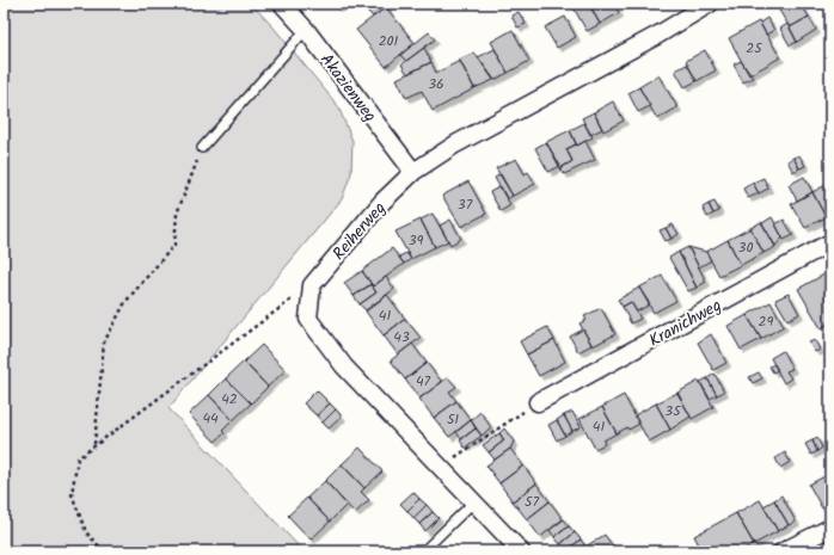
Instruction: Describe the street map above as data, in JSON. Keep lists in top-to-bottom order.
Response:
{
  "streets": {
    "street": ["Akazienweg", "Reiherweg", "Kranichweg"]
  },
  "crossings": [
    ["Akazienweg", "Reiherweg"]
  ],
  "house_numbers": [
    "201",
    "25",
    "36",
    "37",
    "39",
    "30",
    "41",
    "29",
    "43",
    "47",
    "42",
    "35",
    "44",
    "51",
    "41",
    "57"
  ]
}
